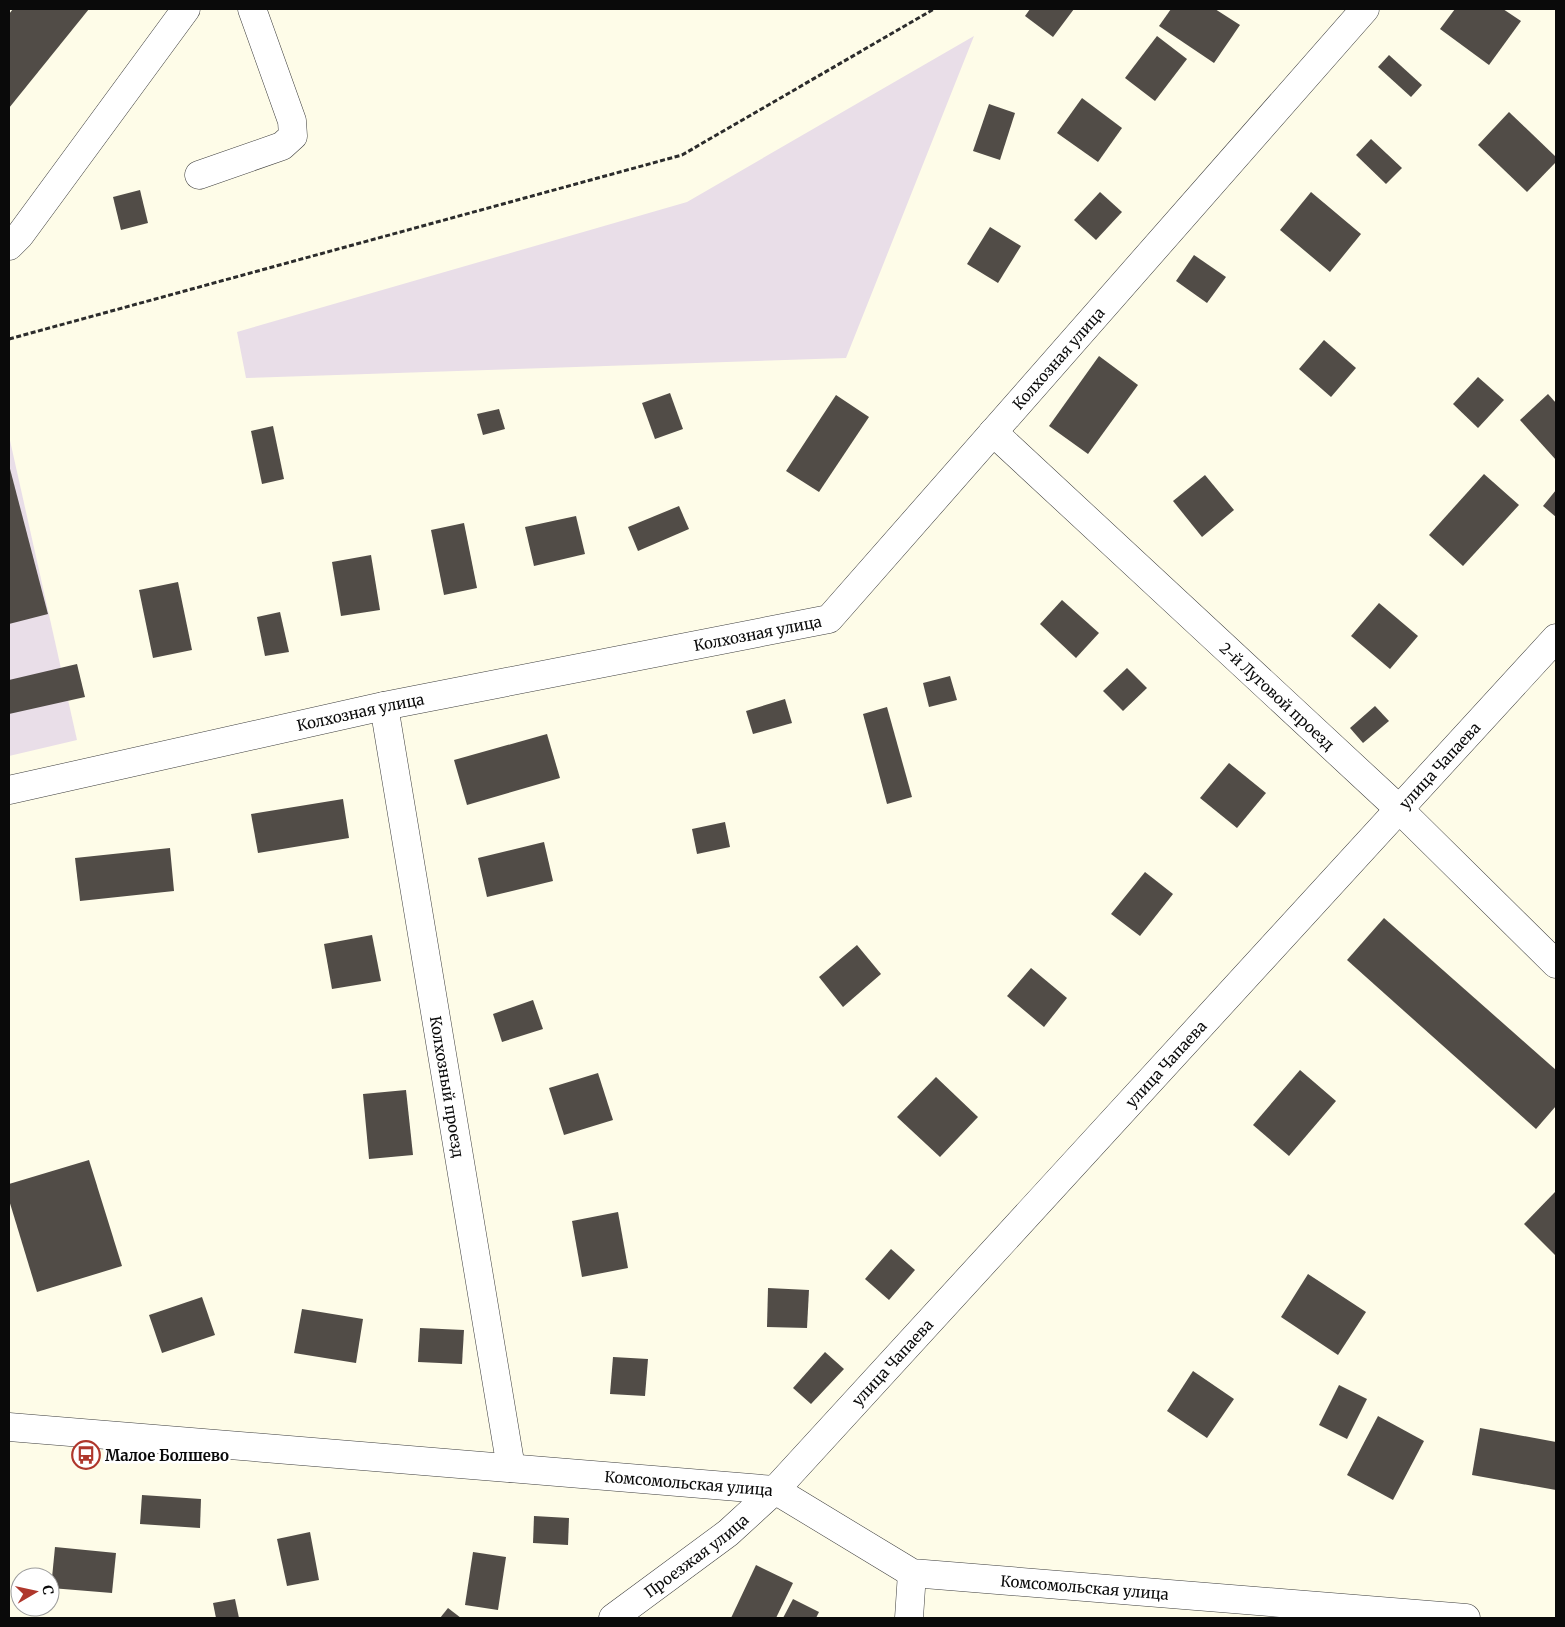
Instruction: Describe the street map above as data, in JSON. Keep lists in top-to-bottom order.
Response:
{
  "streets": {
    "street": [
      "Колхозная улица",
      "2-й Луговой проезд",
      "улица Чапаева",
      "Колхозный проезд",
      "Комсомольская улица",
      "Проезжая улица"
    ]
  },
  "crossings": [
    ["Колхозная улица", "2-й Луговой проезд"],
    ["Колхозная улица", "Колхозный проезд"],
    ["2-й Луговой проезд", "улица Чапаева"],
    ["улица Чапаева", "Комсомольская улица"],
    ["улица Чапаева", "Проезжая улица"],
    ["Колхозный проезд", "Комсомольская улица"],
    ["Комсомольская улица", "Проезжая улица"]
  ],
  "places": {
    "bus stop": ["Малое Болшево"]
  },
  "north": "right"
}
